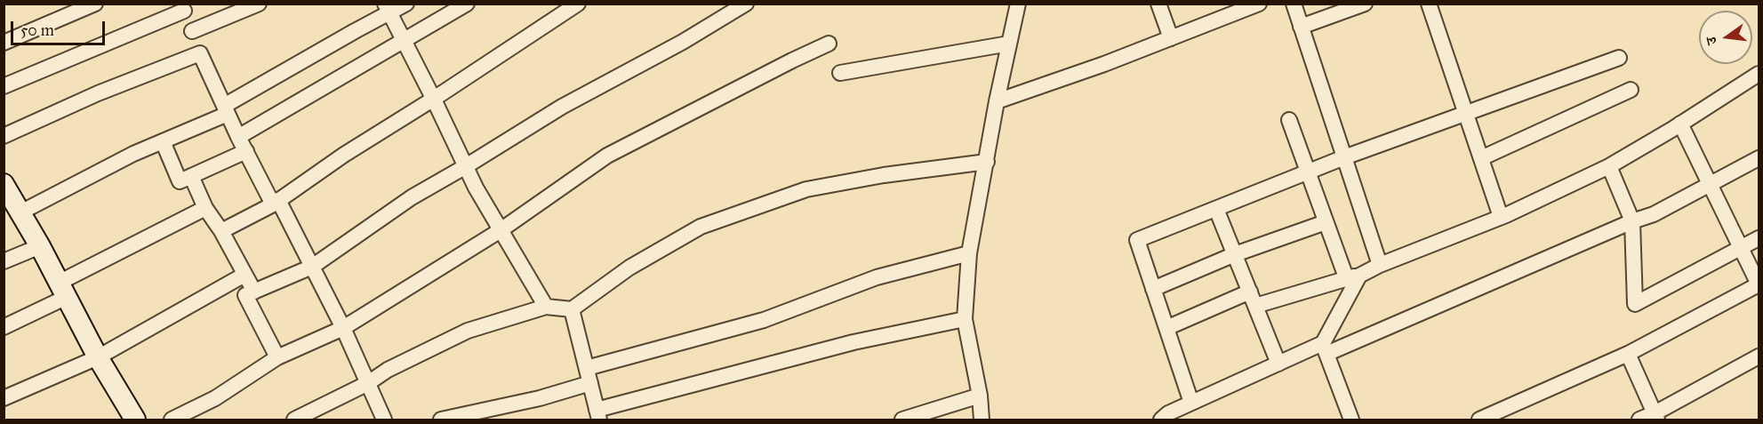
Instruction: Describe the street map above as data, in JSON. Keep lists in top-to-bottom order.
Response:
{
  "scale_bar": "50 m",
  "north": "left"
}
